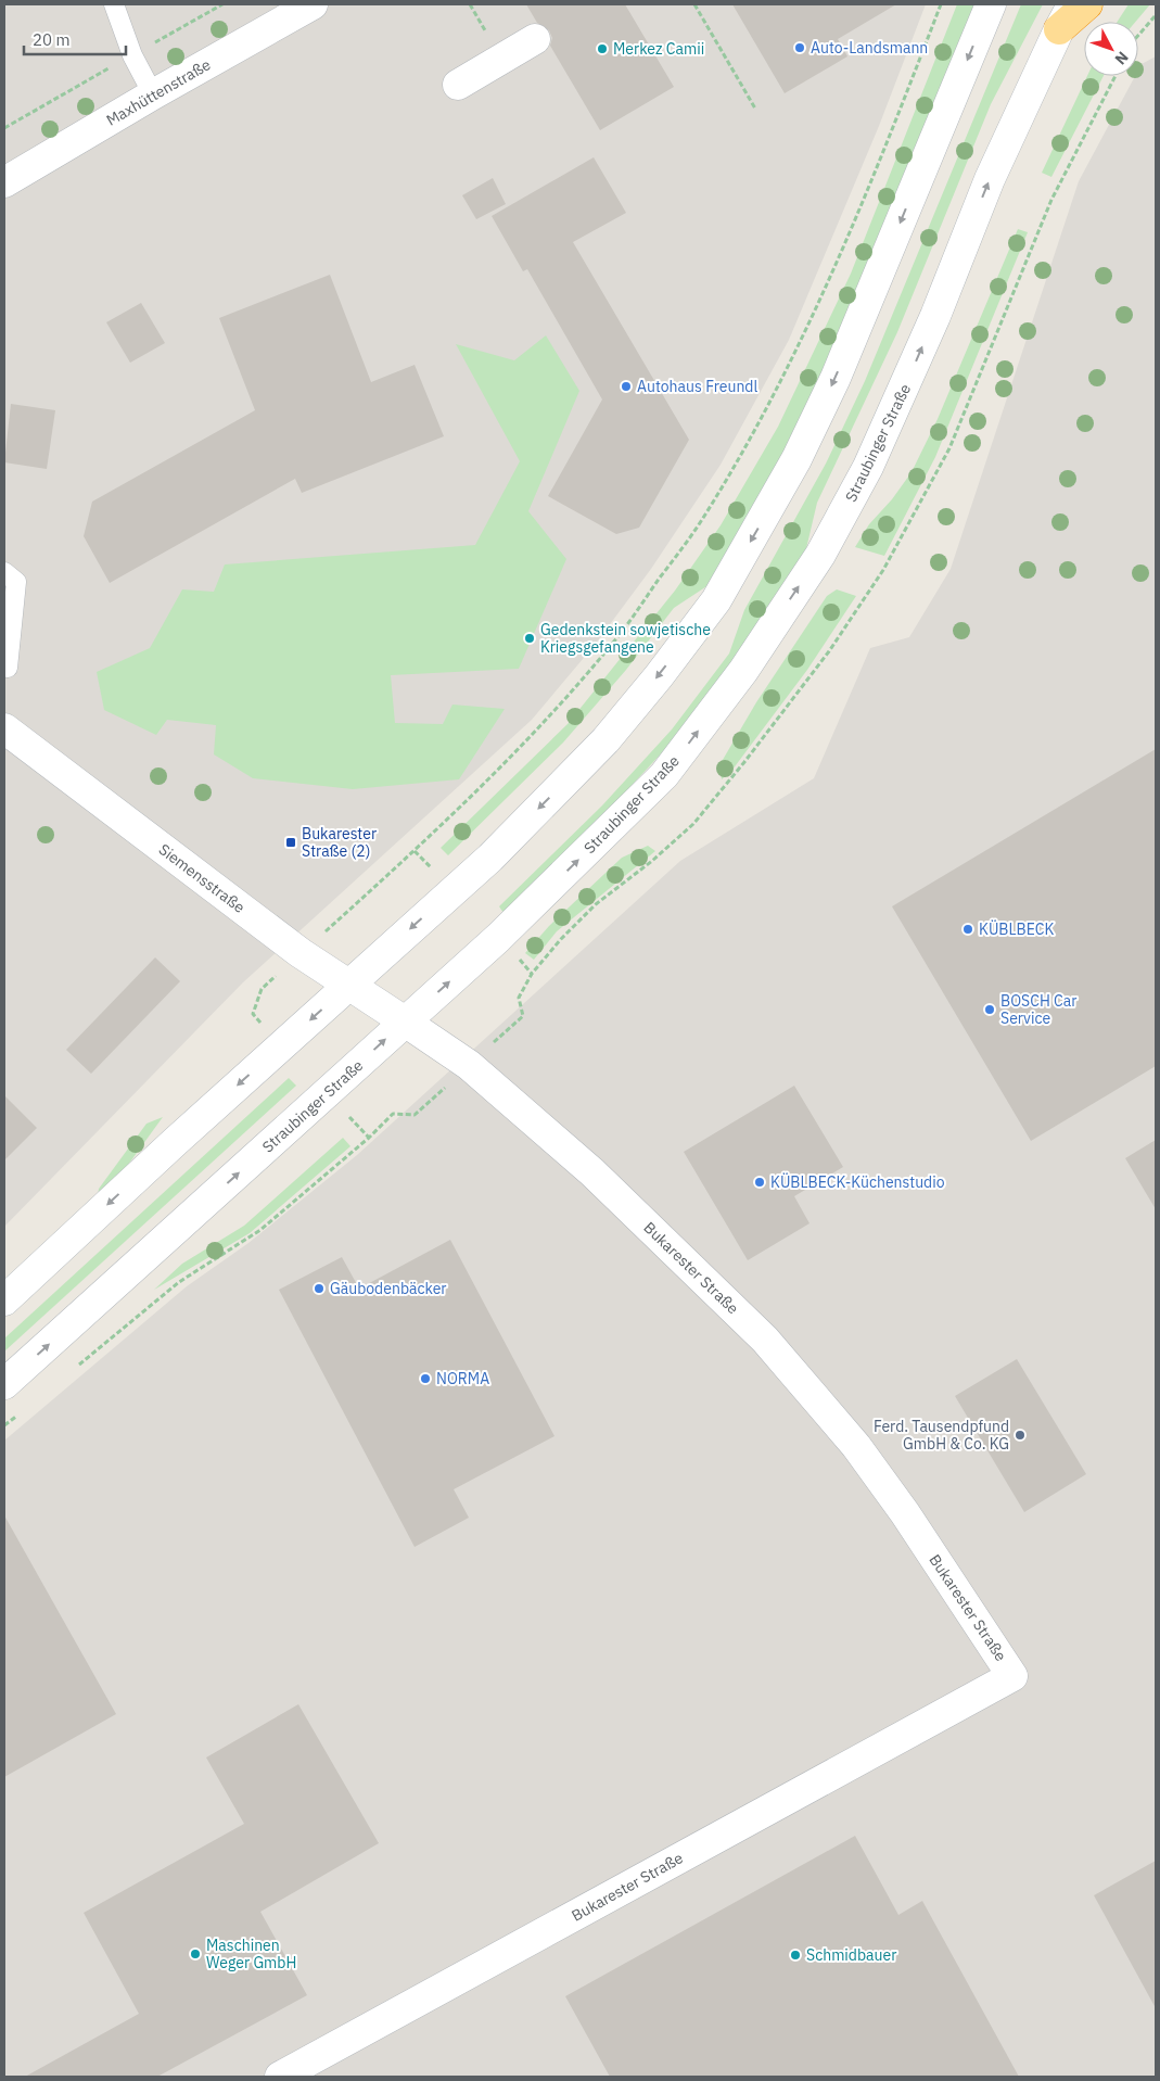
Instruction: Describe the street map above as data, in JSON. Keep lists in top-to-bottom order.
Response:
{
  "streets": {
    "main road": [
      "Maxhüttenstraße",
      "Straubinger Straße",
      "Siemensstraße",
      "Bukarester Straße"
    ]
  },
  "crossings": [
    ["Straubinger Straße", "Siemensstraße"],
    ["Straubinger Straße", "Bukarester Straße"],
    ["Siemensstraße", "Bukarester Straße"]
  ],
  "places": {
    "other": [
      "Auto-Landsmann",
      "Merkez Camii",
      "Autohaus Freundl",
      "Gedenkstein sowjetische Kriegsgefangene",
      "KÜBLBECK",
      "BOSCH Car Service",
      "KÜBLBECK-Küchenstudio",
      "Gäubodenbäcker",
      "NORMA",
      "Ferd. Tausendpfund GmbH & Co. KG",
      "Maschinen Weger GmbH",
      "Schmidbauer"
    ],
    "transit": ["Bukarester Straße (2)"]
  },
  "scale_bar": "20 m",
  "north": "bottom right"
}
